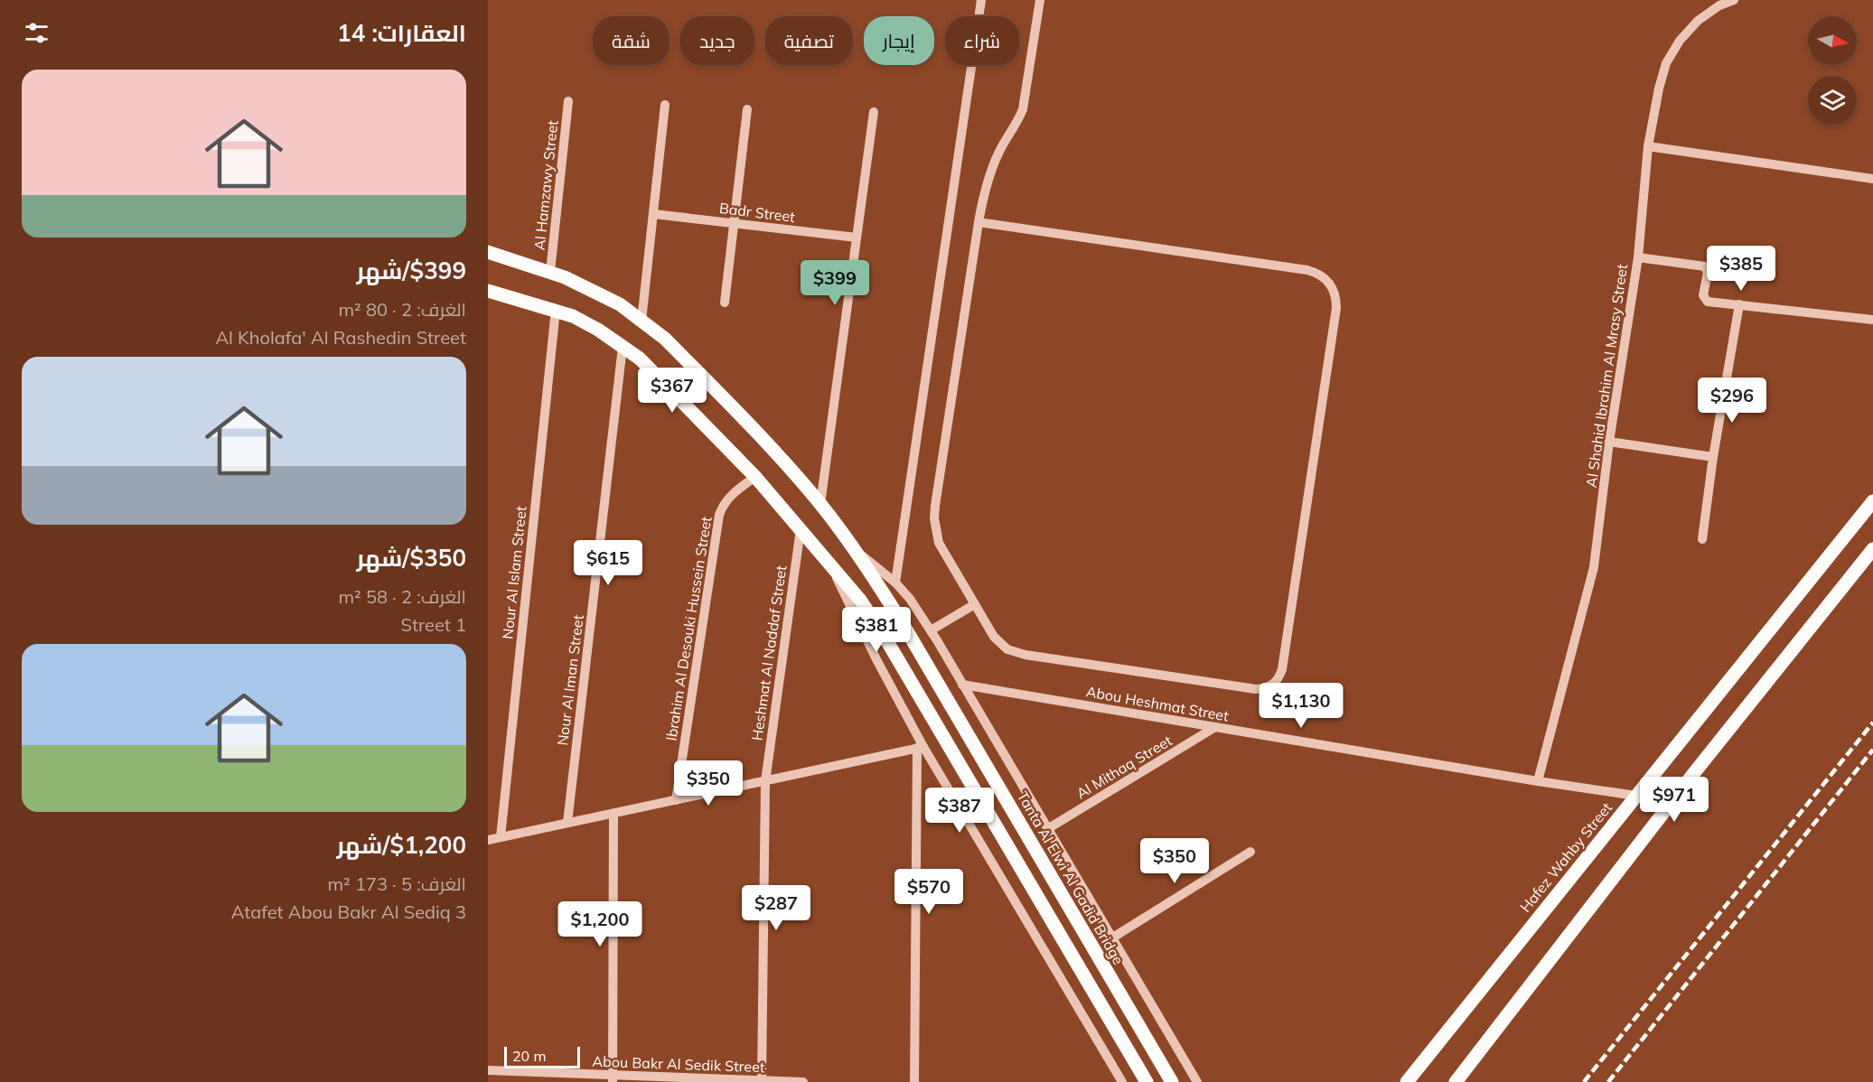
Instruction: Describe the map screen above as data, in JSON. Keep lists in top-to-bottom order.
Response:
{
  "streets": {
    "main road": ["Hafez Wahby Street", "Tanta Al Elwi Al Gadid Bridge"],
    "street": [
      "Al Hamzawy Street",
      "Badr Street",
      "Al Shahid Ibrahim Al Mrasy Street",
      "Nour Al Islam Street",
      "Ibrahim Al Desouki Hussein Street",
      "Heshmat Al Naddaf Street",
      "Nour Al Iman Street",
      "Abou Heshmat Street",
      "Al Mithaq Street",
      "Abou Bakr Al Sedik Street"
    ]
  },
  "crossings": [
    ["Al Hamzawy Street", "Tanta Al Elwi Al Gadid Bridge"],
    ["Al Shahid Ibrahim Al Mrasy Street", "Abou Heshmat Street"],
    ["Heshmat Al Naddaf Street", "Abou Bakr Al Sedik Street"],
    ["Abou Heshmat Street", "Al Mithaq Street"],
    ["Abou Heshmat Street", "Hafez Wahby Street"]
  ],
  "scale_bar": "20 m",
  "north": "right",
  "page": {
    "heading": "العقارات: 14",
    "chip": [
      "شراء",
      "إيجار",
      "تصفية",
      "جديد",
      "شقة"
    ],
    "list": [
      {
        "name": "$399/شهر",
        "note": "الغرف: 2 · 80 m² · Al Kholafa' Al Rashedin Street"
      },
      {
        "name": "$350/شهر",
        "note": "الغرف: 2 · 58 m² · Street 1"
      },
      {
        "name": "$1,200/شهر",
        "note": "الغرف: 5 · 173 m² · Atafet Abou Bakr Al Sediq 3"
      }
    ],
    "price": [
      "$385",
      "$399",
      "$367",
      "$296",
      "$615",
      "$381",
      "$1,130",
      "$350",
      "$971",
      "$387",
      "$350",
      "$570",
      "$287",
      "$1,200"
    ],
    "scale": "20 m"
  }
}
